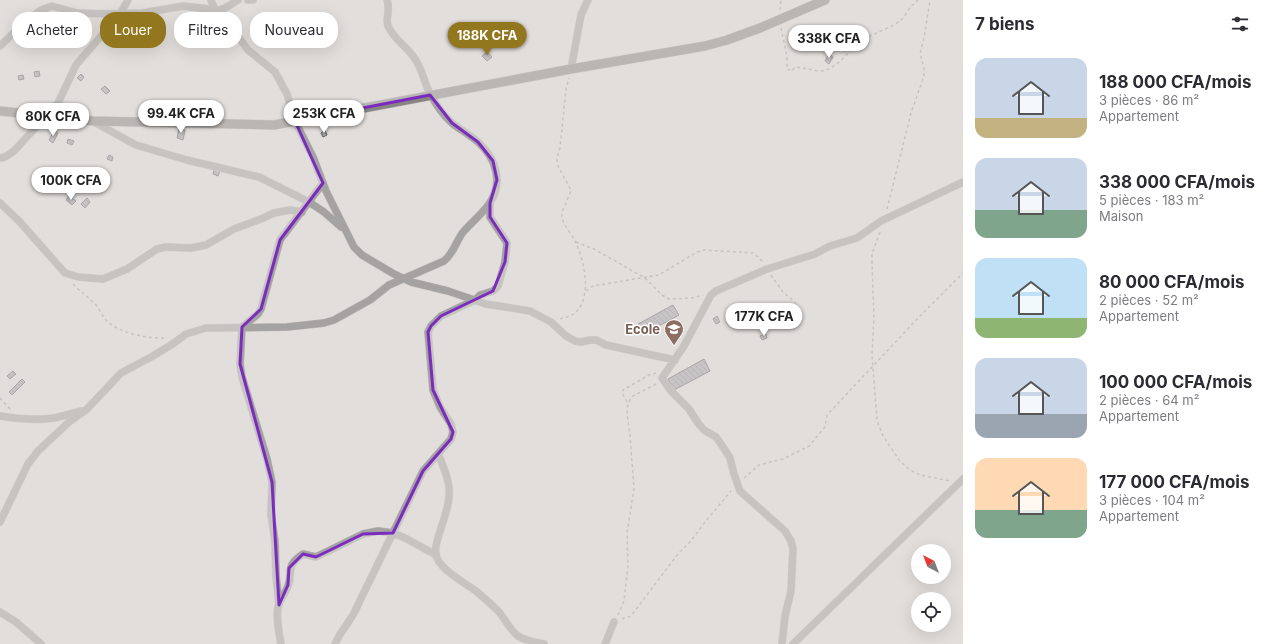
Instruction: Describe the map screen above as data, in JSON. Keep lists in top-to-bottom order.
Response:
{
  "places": {
    "school or university": ["Ecole"]
  },
  "north": "top left",
  "page": {
    "heading": "7 biens",
    "chip": [
      "Acheter",
      "Louer",
      "Filtres",
      "Nouveau"
    ],
    "price": [
      "188K CFA",
      "338K CFA",
      "99.4K CFA",
      "253K CFA",
      "80K CFA",
      "100K CFA",
      "177K CFA"
    ],
    "list": [
      {
        "name": "188 000 CFA/mois",
        "note": "3 pièces · 86 m² · Appartement"
      },
      {
        "name": "338 000 CFA/mois",
        "note": "5 pièces · 183 m² · Maison"
      },
      {
        "name": "80 000 CFA/mois",
        "note": "2 pièces · 52 m² · Appartement"
      },
      {
        "name": "100 000 CFA/mois",
        "note": "2 pièces · 64 m² · Appartement"
      },
      {
        "name": "177 000 CFA/mois",
        "note": "3 pièces · 104 m² · Appartement"
      }
    ]
  }
}
